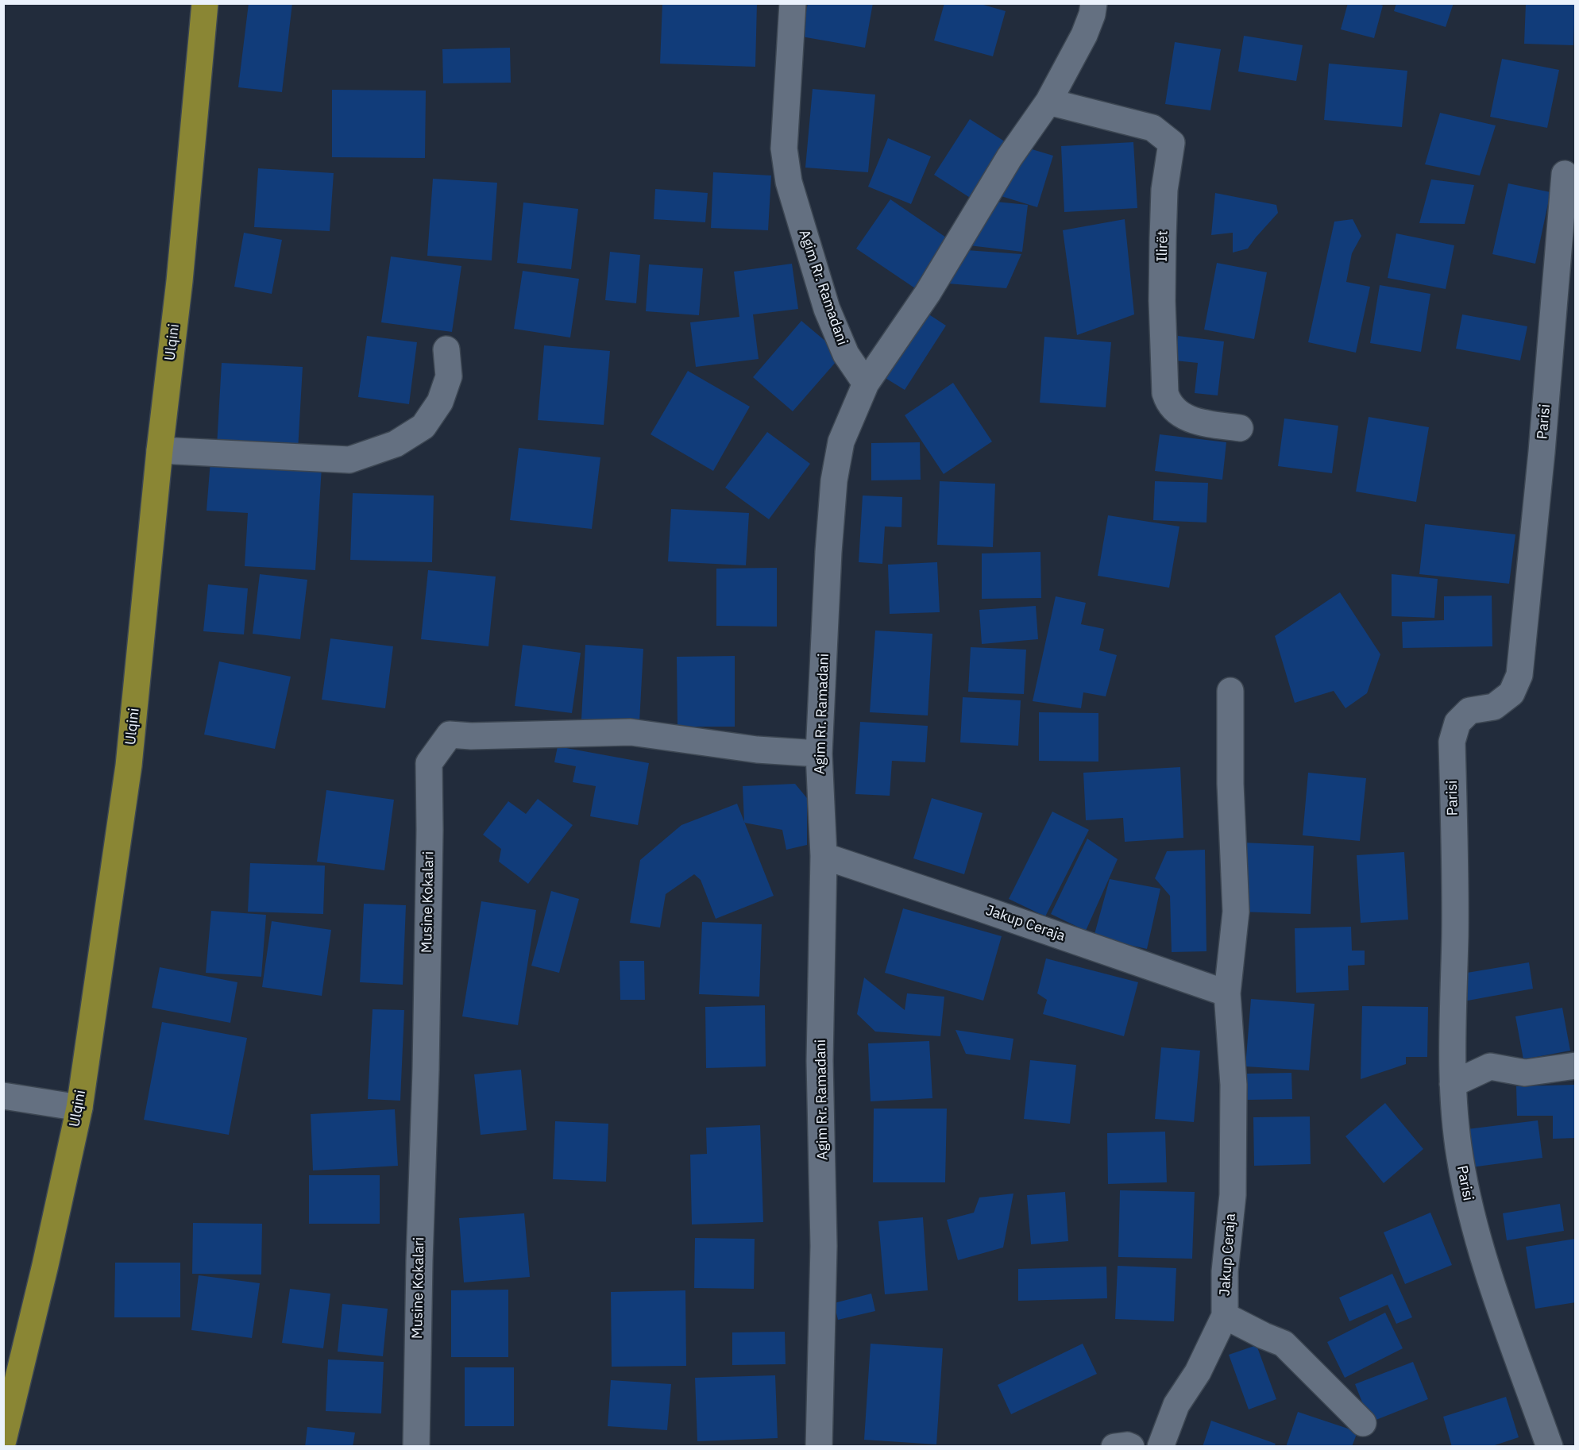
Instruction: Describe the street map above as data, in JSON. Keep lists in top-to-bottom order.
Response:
{
  "streets": {
    "main road": ["Ulqini"],
    "street": [
      "Ilirët",
      "Agim Rr. Ramadani",
      "Parisi",
      "Musine Kokalari",
      "Jakup Ceraja"
    ]
  },
  "crossings": [
    ["Agim Rr. Ramadani", "Musine Kokalari"],
    ["Agim Rr. Ramadani", "Jakup Ceraja"]
  ]
}
